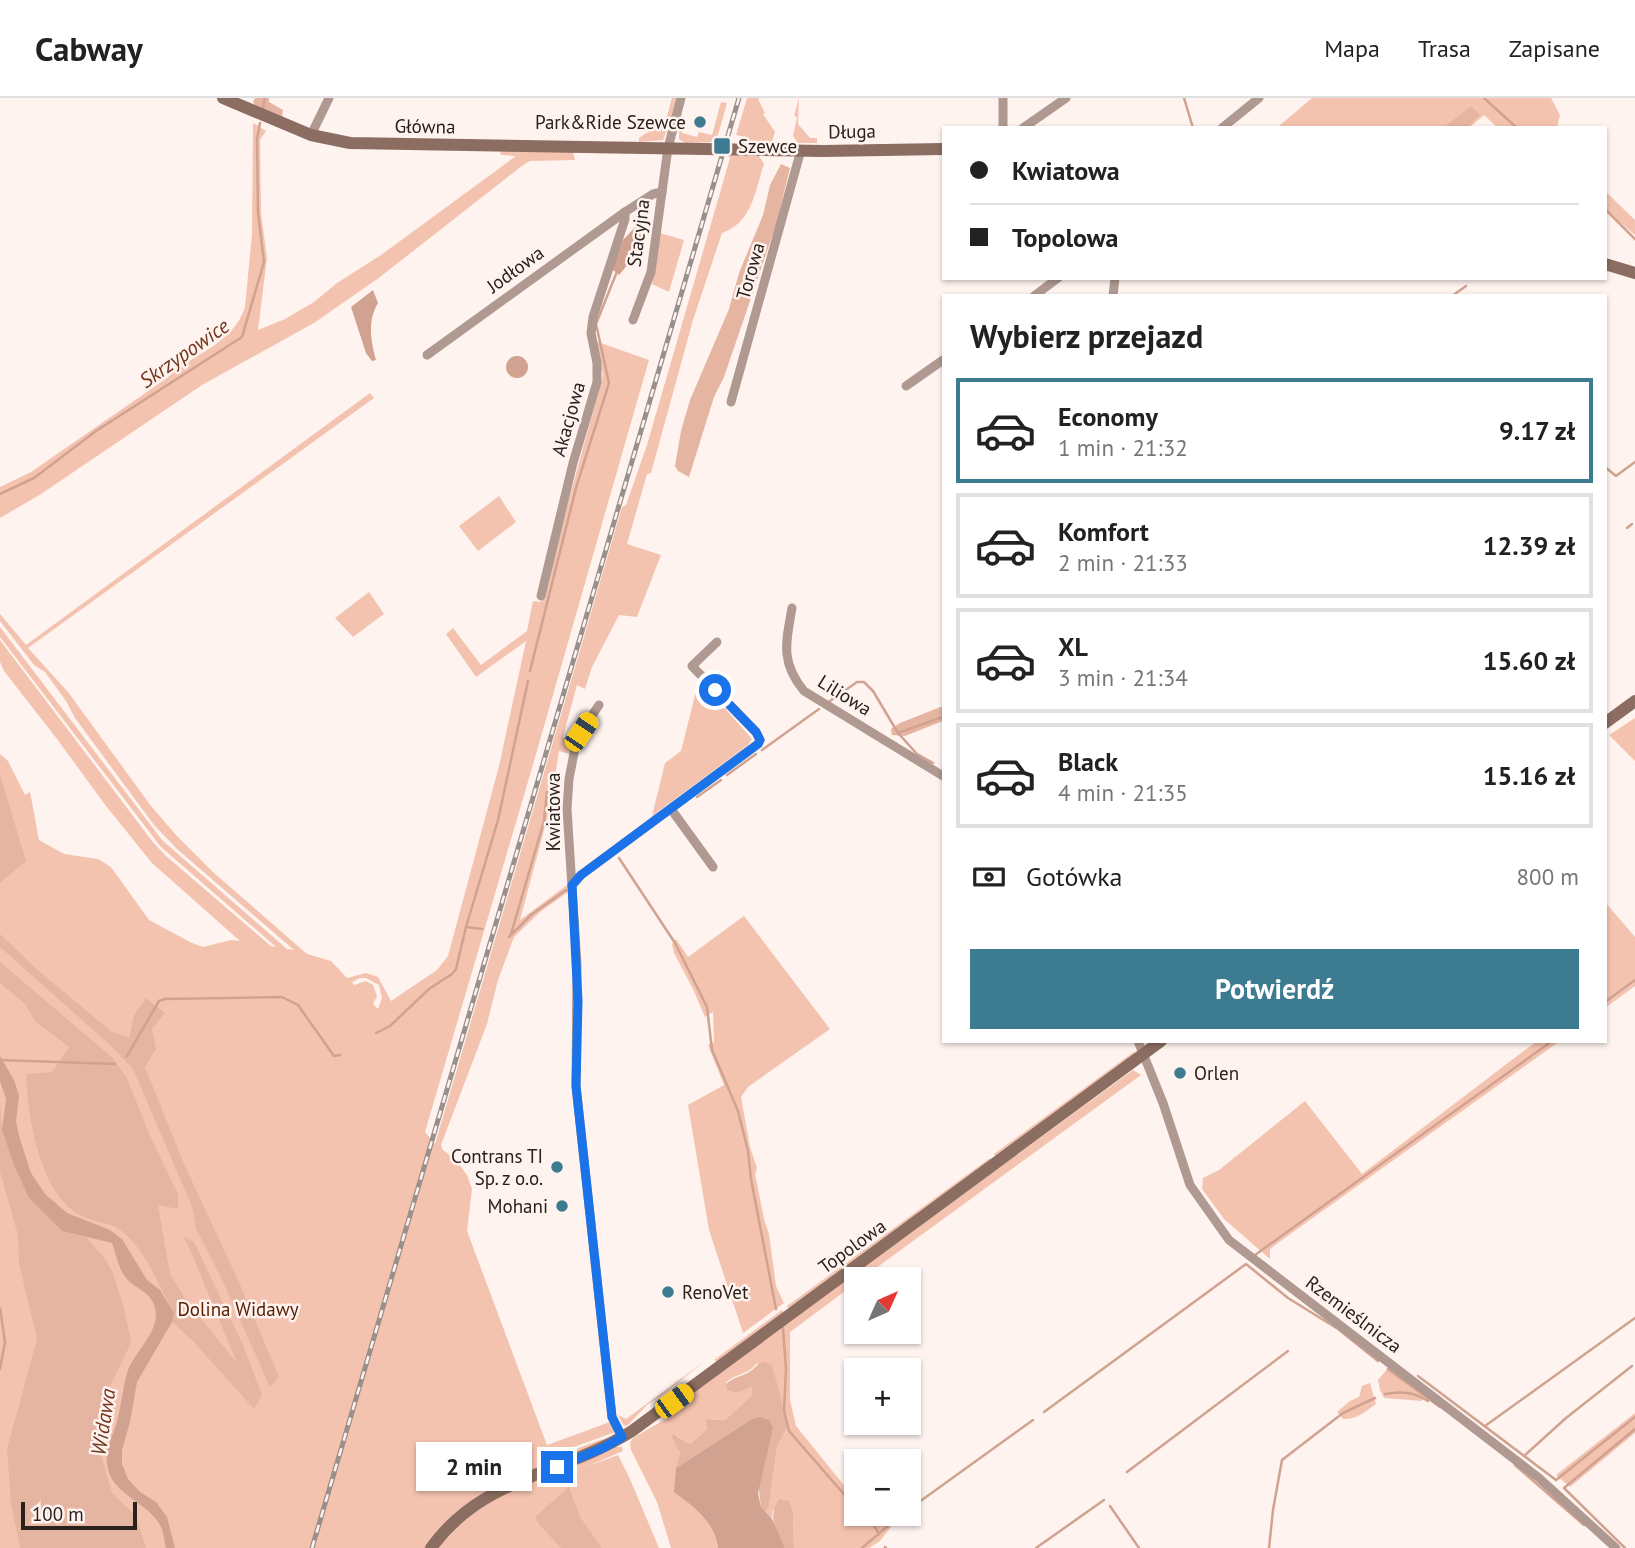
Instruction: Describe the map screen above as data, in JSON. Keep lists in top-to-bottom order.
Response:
{
  "streets": {
    "main road": ["Główna", "Długa", "Topolowa"],
    "street": [
      "Stacyjna",
      "Jodłowa",
      "Torowa",
      "Akacjowa",
      "Liliowa",
      "Kwiatowa",
      "Rzemieślnicza"
    ]
  },
  "crossings": [
    ["Główna", "Długa"],
    ["Długa", "Stacyjna"],
    ["Długa", "Torowa"],
    ["Stacyjna", "Jodłowa"],
    ["Jodłowa", "Akacjowa"],
    ["Kwiatowa", "Topolowa"],
    ["Topolowa", "Rzemieślnicza"]
  ],
  "water": ["Skrzypowice", "Widawa"],
  "parks": ["Dolina Widawy"],
  "places": {
    "other": [
      "Park&Ride Szewce",
      "Orlen",
      "Contrans TI Sp. z o.o.",
      "Mohani",
      "RenoVet"
    ],
    "transit": ["Szewce"]
  },
  "scale_bar": "100 m",
  "north": "top right",
  "page": {
    "header": "Cabway",
    "nav": ["Mapa", "Trasa", "Zapisane"],
    "banner": ["Kwiatowa", "Topolowa"],
    "heading": "Wybierz przejazd",
    "list": [
      {
        "name": "Economy",
        "note": "1 min · 21:32",
        "value": "9.17 zł"
      },
      {
        "name": "Komfort",
        "note": "2 min · 21:33",
        "value": "12.39 zł"
      },
      {
        "name": "XL",
        "note": "3 min · 21:34",
        "value": "15.60 zł"
      },
      {
        "name": "Black",
        "note": "4 min · 21:35",
        "value": "15.16 zł"
      }
    ],
    "pay": ["Gotówka", "800 m"],
    "buttons": "Potwierdź",
    "map_buttons": ["+", "−"],
    "bubble": "2 min",
    "scale": "100 m"
  }
}
